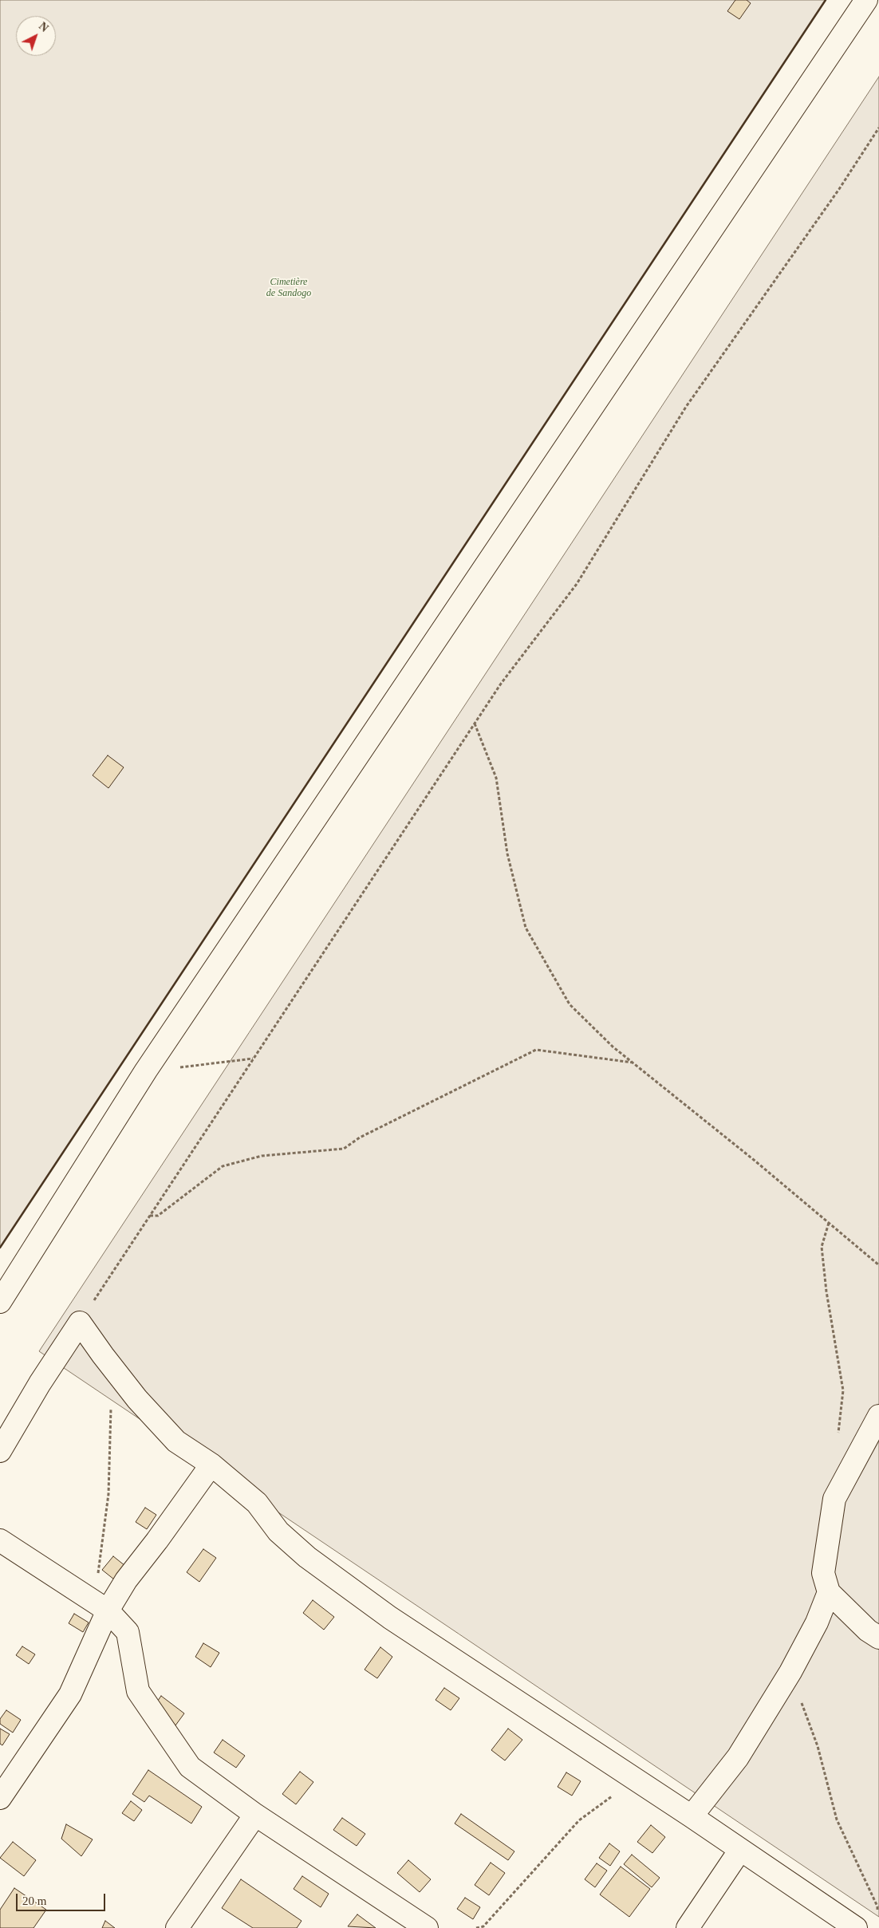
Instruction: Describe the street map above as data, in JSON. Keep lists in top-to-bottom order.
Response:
{
  "parks": ["Cimetière de Sandogo"],
  "scale_bar": "20 m",
  "north": "top right"
}
